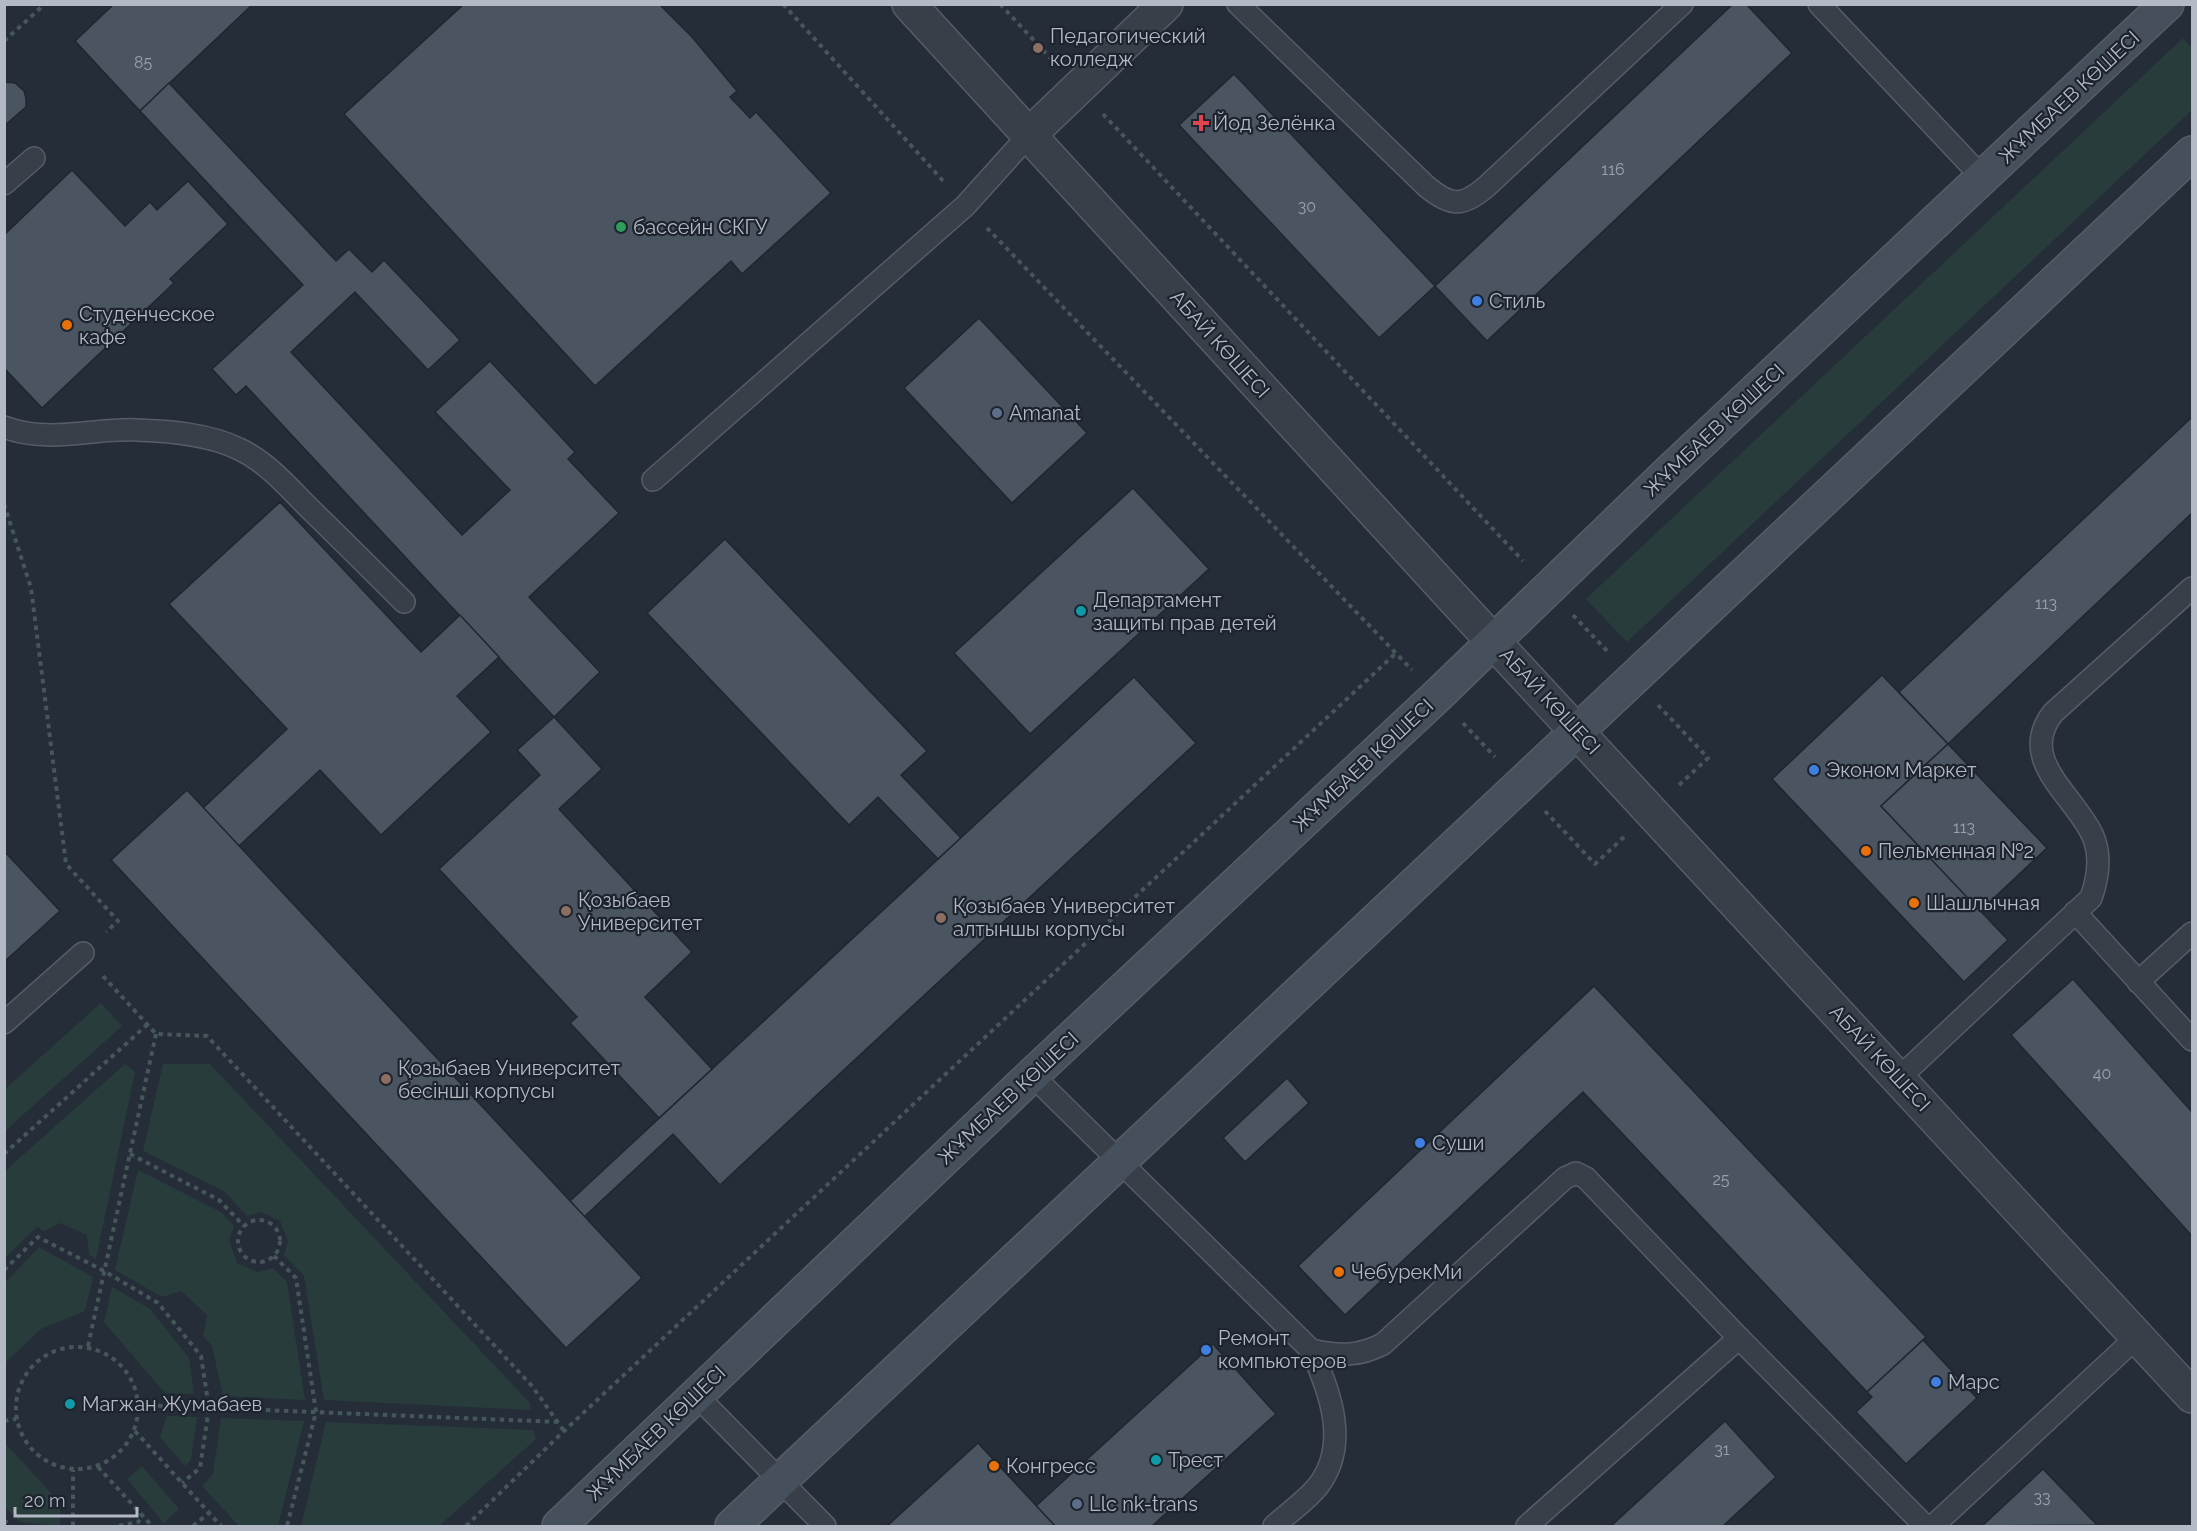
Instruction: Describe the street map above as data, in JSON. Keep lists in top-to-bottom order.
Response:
{
  "streets": {
    "main road": ["ЖҰМБАЕВ КӨШЕСІ"],
    "street": ["АБАЙ КӨШЕСІ"]
  },
  "crossings": [
    ["ЖҰМБАЕВ КӨШЕСІ", "АБАЙ КӨШЕСІ"]
  ],
  "places": {
    "other": [
      "Педагогический колледж",
      "бассейн СКГУ",
      "Стиль",
      "Студенческое кафе",
      "Amanat",
      "Департамент защиты прав детей",
      "Эконом Маркет",
      "Пельменная №2",
      "Шашлычная",
      "Қозыбаев Университет",
      "Қозыбаев Университет алтыншы корпусы",
      "Қозыбаев Университет бесінші корпусы",
      "Суши",
      "ЧебурекМи",
      "Ремонт компьютеров",
      "Марс",
      "Магжан Жумабаев",
      "Трест",
      "Конгресс",
      "Llc nk-trans"
    ],
    "health": ["Йод Зелёнка"]
  },
  "house_numbers": [
    "85",
    "116",
    "30",
    "113",
    "113",
    "40",
    "25",
    "31",
    "33"
  ],
  "scale_bar": "20 m"
}
